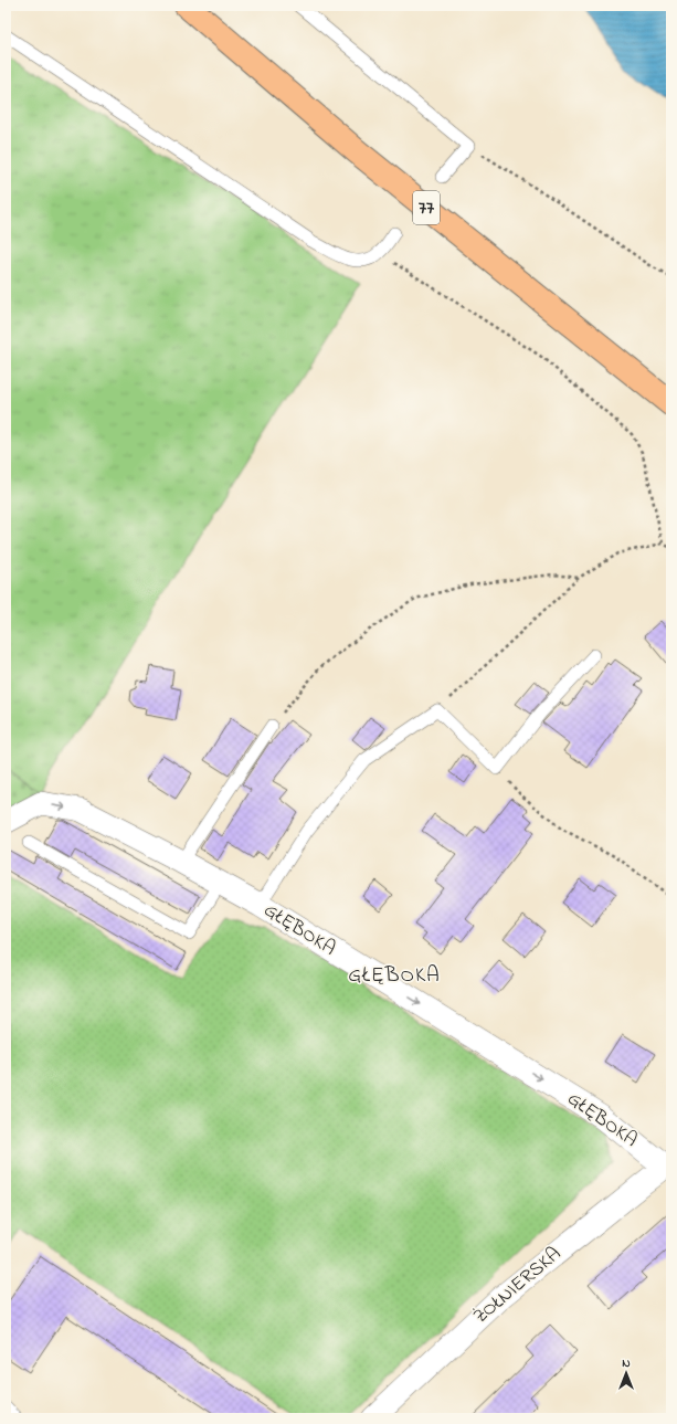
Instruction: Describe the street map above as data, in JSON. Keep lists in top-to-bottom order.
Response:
{
  "streets": {
    "main road": ["77"],
    "street": ["GŁĘBOKA", "ŻOŁNIERSKA"]
  },
  "crossings": [
    ["GŁĘBOKA", "ŻOŁNIERSKA"]
  ],
  "one_way": ["GŁĘBOKA"],
  "districts": ["GŁĘBOKA"],
  "north": "top"
}
